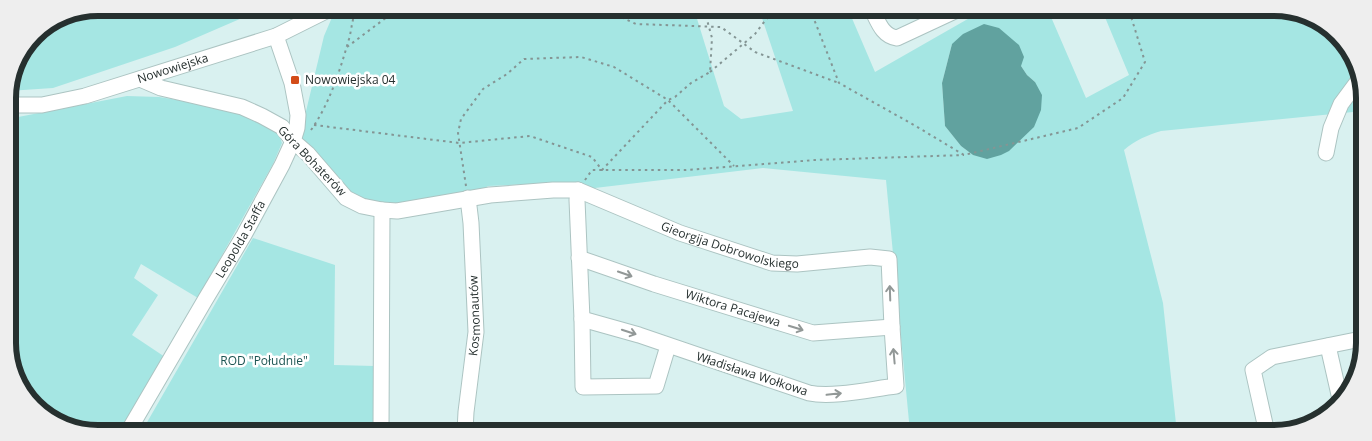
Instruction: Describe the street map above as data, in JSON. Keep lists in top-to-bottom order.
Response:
{
  "streets": {
    "street": [
      "Nowowiejska",
      "Góra Bohaterów",
      "Leopolda Staffa",
      "Gieorgija Dobrowolskiego",
      "Wiktora Pacajewa",
      "Kosmonautów",
      "Władisława Wołkowa"
    ]
  },
  "crossings": [
    ["Nowowiejska", "Góra Bohaterów"],
    ["Nowowiejska", "Leopolda Staffa"],
    ["Góra Bohaterów", "Leopolda Staffa"],
    ["Góra Bohaterów", "Gieorgija Dobrowolskiego"],
    ["Góra Bohaterów", "Kosmonautów"],
    ["Gieorgija Dobrowolskiego", "Wiktora Pacajewa"],
    ["Gieorgija Dobrowolskiego", "Władisława Wołkowa"],
    ["Wiktora Pacajewa", "Władisława Wołkowa"]
  ],
  "one_way": ["Gieorgija Dobrowolskiego", "Wiktora Pacajewa", "Władisława Wołkowa"],
  "parks": ["ROD \"Południe\""],
  "places": {
    "transit": ["Nowowiejska 04"]
  }
}
